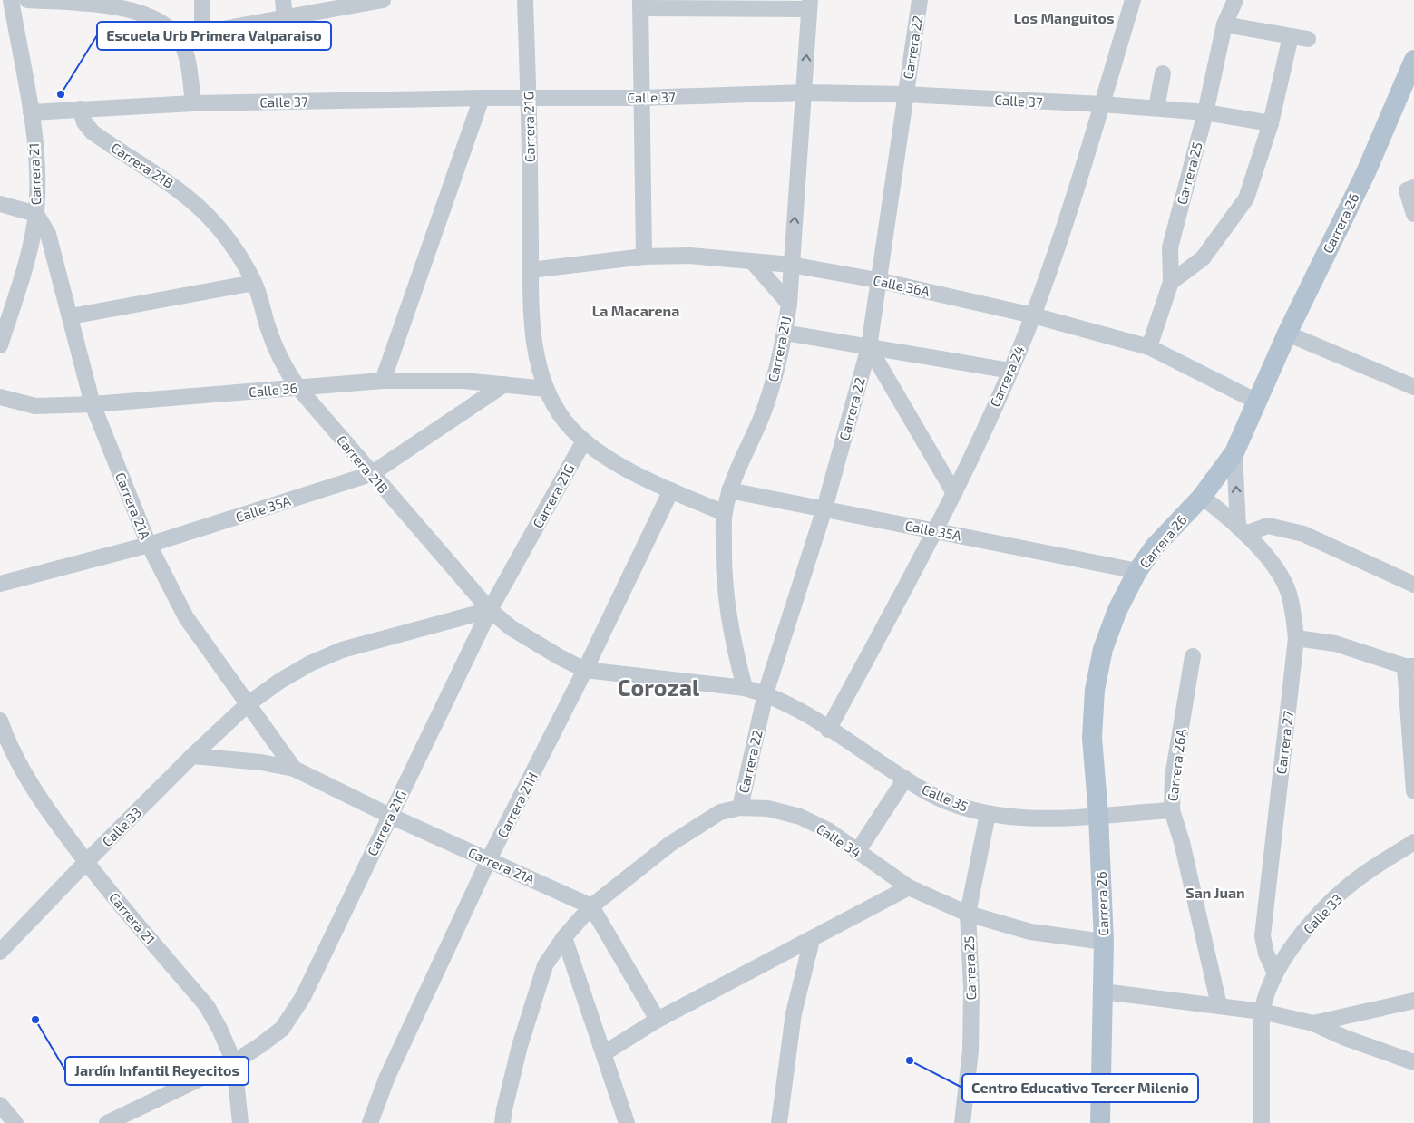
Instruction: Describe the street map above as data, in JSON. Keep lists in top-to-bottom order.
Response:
{
  "streets": {
    "main road": ["Carrera 26"],
    "street": [
      "Carrera 22",
      "Calle 37",
      "Carrera 21G",
      "Carrera 21B",
      "Carrera 25",
      "Carrera 21",
      "Calle 36A",
      "Carrera 21J",
      "Carrera 24",
      "Calle 36",
      "Carrera 21A",
      "Calle 35A",
      "Carrera 27",
      "Carrera 26A",
      "Calle 35",
      "Carrera 21H",
      "Calle 33",
      "Calle 34"
    ]
  },
  "crossings": [
    ["Carrera 22", "Calle 37"],
    ["Carrera 22", "Calle 36A"],
    ["Carrera 22", "Calle 35A"],
    ["Carrera 22", "Calle 35"],
    ["Carrera 22", "Calle 34"],
    ["Calle 37", "Carrera 21G"],
    ["Calle 37", "Carrera 21B"],
    ["Calle 37", "Carrera 25"],
    ["Calle 37", "Carrera 21"],
    ["Calle 37", "Carrera 21J"],
    ["Calle 37", "Carrera 24"],
    ["Carrera 21G", "Carrera 21B"],
    ["Carrera 21G", "Carrera 21"],
    ["Carrera 21G", "Calle 36A"],
    ["Carrera 21G", "Calle 36"],
    ["Carrera 21G", "Carrera 21A"],
    ["Carrera 21G", "Calle 33"],
    ["Carrera 21B", "Carrera 21J"],
    ["Carrera 21B", "Calle 36"],
    ["Carrera 21B", "Calle 35A"],
    ["Carrera 21B", "Calle 35"],
    ["Carrera 21B", "Carrera 21H"],
    ["Carrera 21B", "Calle 33"],
    ["Carrera 25", "Calle 36A"],
    ["Carrera 25", "Calle 35"],
    ["Carrera 25", "Calle 34"],
    ["Carrera 21", "Carrera 21A"],
    ["Carrera 21", "Calle 33"],
    ["Carrera 26", "Calle 36A"],
    ["Carrera 26", "Calle 35A"],
    ["Carrera 26", "Carrera 27"],
    ["Carrera 26", "Calle 35"],
    ["Carrera 26", "Calle 34"],
    ["Calle 36A", "Carrera 21J"],
    ["Calle 36A", "Carrera 24"],
    ["Carrera 21J", "Calle 35A"],
    ["Carrera 21J", "Calle 35"],
    ["Carrera 24", "Calle 35A"],
    ["Carrera 24", "Calle 35"],
    ["Calle 36", "Carrera 21A"],
    ["Calle 36", "Calle 35A"],
    ["Carrera 21A", "Calle 35A"],
    ["Carrera 21A", "Carrera 21H"],
    ["Carrera 21A", "Calle 33"],
    ["Carrera 21A", "Calle 34"],
    ["Carrera 27", "Calle 33"],
    ["Carrera 26A", "Calle 35"]
  ],
  "one_way": ["Carrera 21J"],
  "districts": [
    "Los Manguitos",
    "La Macarena",
    "Corozal",
    "San Juan"
  ],
  "places": ["Escuela Urb Primera Valparaiso", "Jardín Infantil Reyecitos", "Centro Educativo Tercer Milenio"]
}
